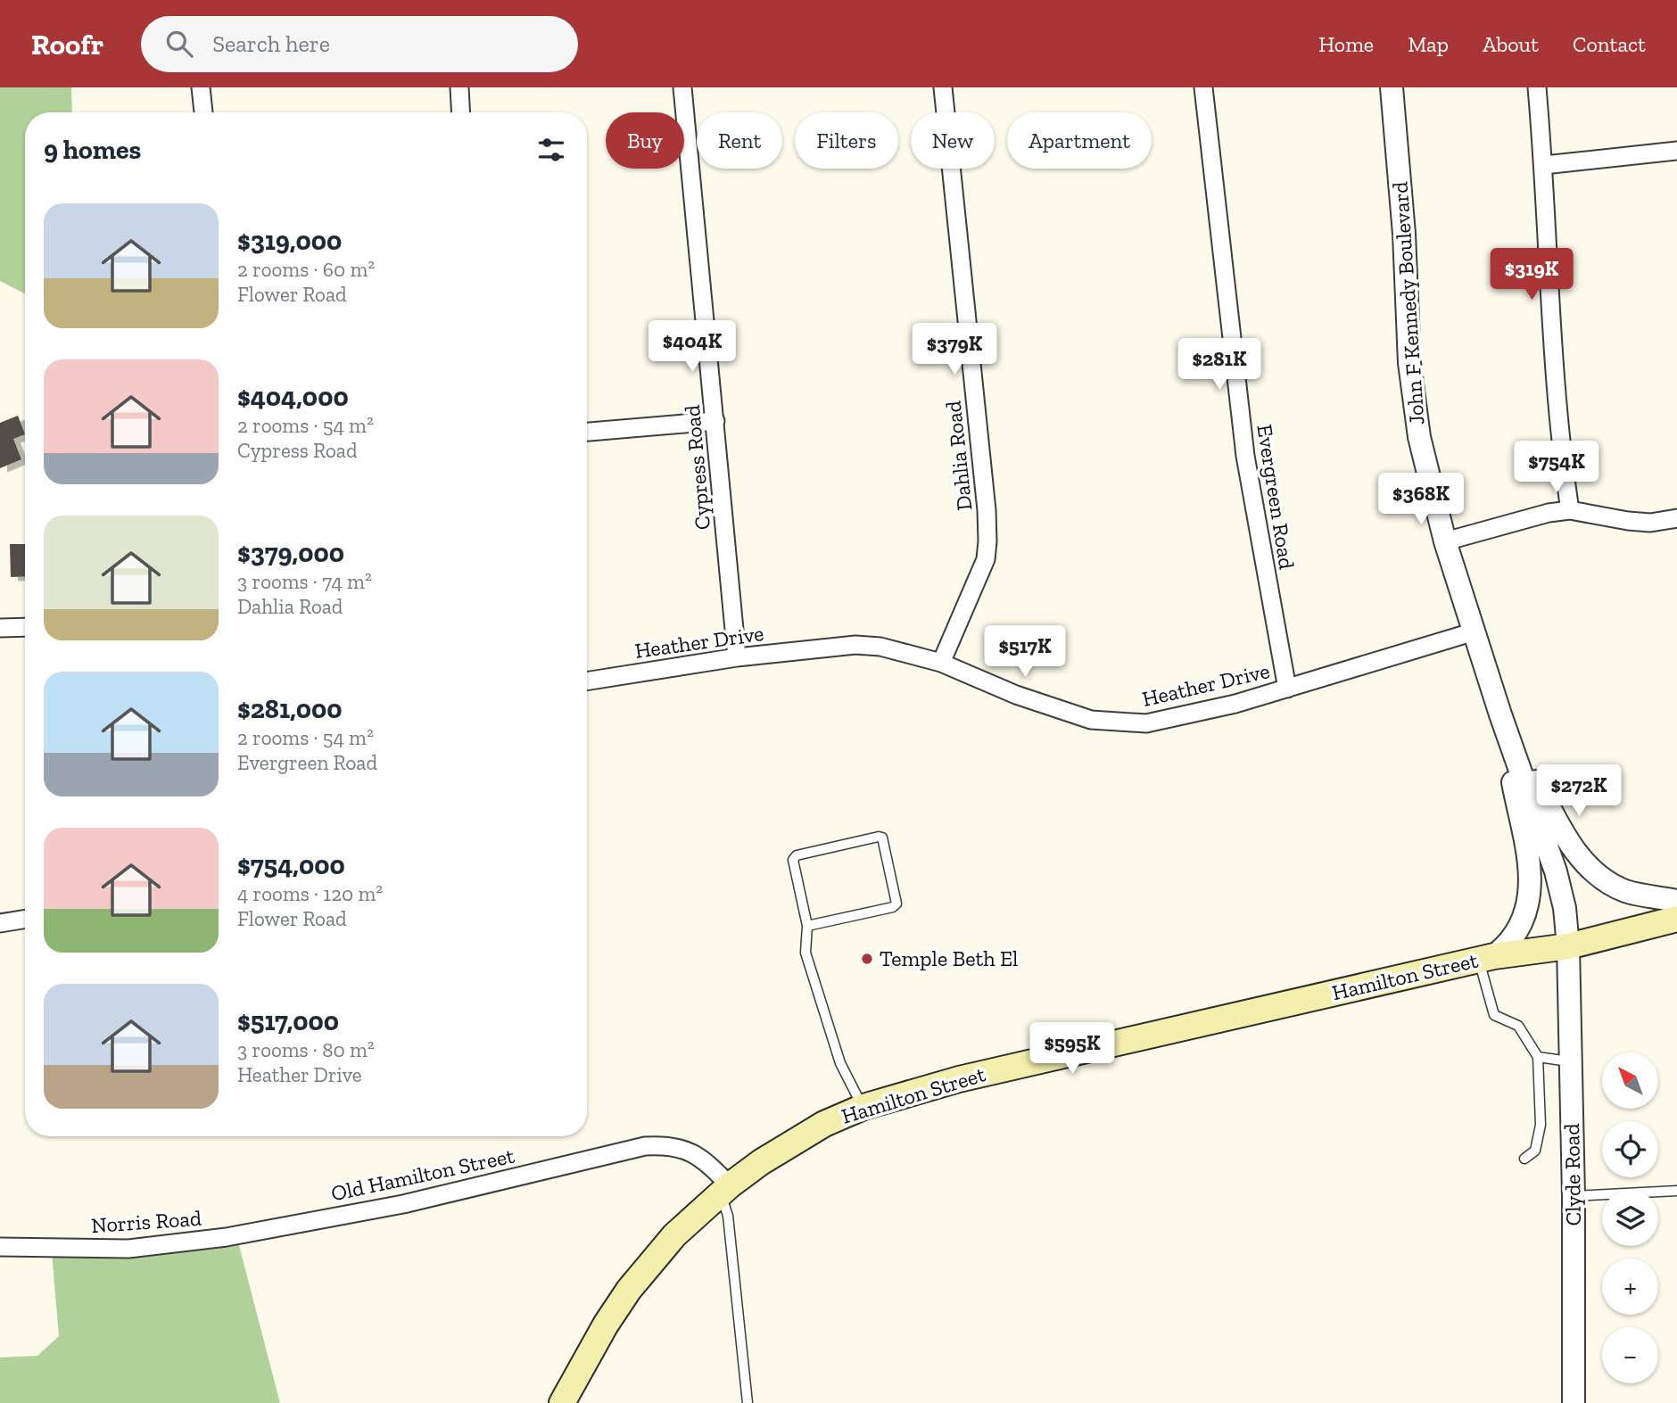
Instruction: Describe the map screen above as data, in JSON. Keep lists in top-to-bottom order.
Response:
{
  "streets": {
    "main road": ["Hamilton Street"],
    "street": [
      "John F Kennedy Boulevard",
      "Dahlia Road",
      "Cypress Road",
      "Evergreen Road",
      "Heather Drive",
      "Old Hamilton Street",
      "Clyde Road",
      "Norris Road"
    ]
  },
  "crossings": [
    ["John F Kennedy Boulevard", "Heather Drive"],
    ["John F Kennedy Boulevard", "Hamilton Street"],
    ["John F Kennedy Boulevard", "Clyde Road"],
    ["Dahlia Road", "Heather Drive"],
    ["Cypress Road", "Heather Drive"],
    ["Evergreen Road", "Heather Drive"],
    ["Hamilton Street", "Old Hamilton Street"],
    ["Hamilton Street", "Clyde Road"],
    ["Old Hamilton Street", "Norris Road"]
  ],
  "places": ["Temple Beth El"],
  "north": "top left",
  "page": {
    "header": "Roofr",
    "search": "Search here",
    "nav": [
      "Home",
      "Map",
      "About",
      "Contact"
    ],
    "chip": [
      "Buy",
      "Rent",
      "Filters",
      "New",
      "Apartment"
    ],
    "heading": "9 homes",
    "list": [
      {
        "name": "$319,000",
        "note": "2 rooms · 60 m² · Flower Road"
      },
      {
        "name": "$404,000",
        "note": "2 rooms · 54 m² · Cypress Road"
      },
      {
        "name": "$379,000",
        "note": "3 rooms · 74 m² · Dahlia Road"
      },
      {
        "name": "$281,000",
        "note": "2 rooms · 54 m² · Evergreen Road"
      },
      {
        "name": "$754,000",
        "note": "4 rooms · 120 m² · Flower Road"
      },
      {
        "name": "$517,000",
        "note": "3 rooms · 80 m² · Heather Drive"
      }
    ],
    "price": [
      "$319K",
      "$404K",
      "$379K",
      "$281K",
      "$754K",
      "$368K",
      "$517K",
      "$272K",
      "$595K"
    ],
    "map_buttons": ["+", "−"]
  }
}
